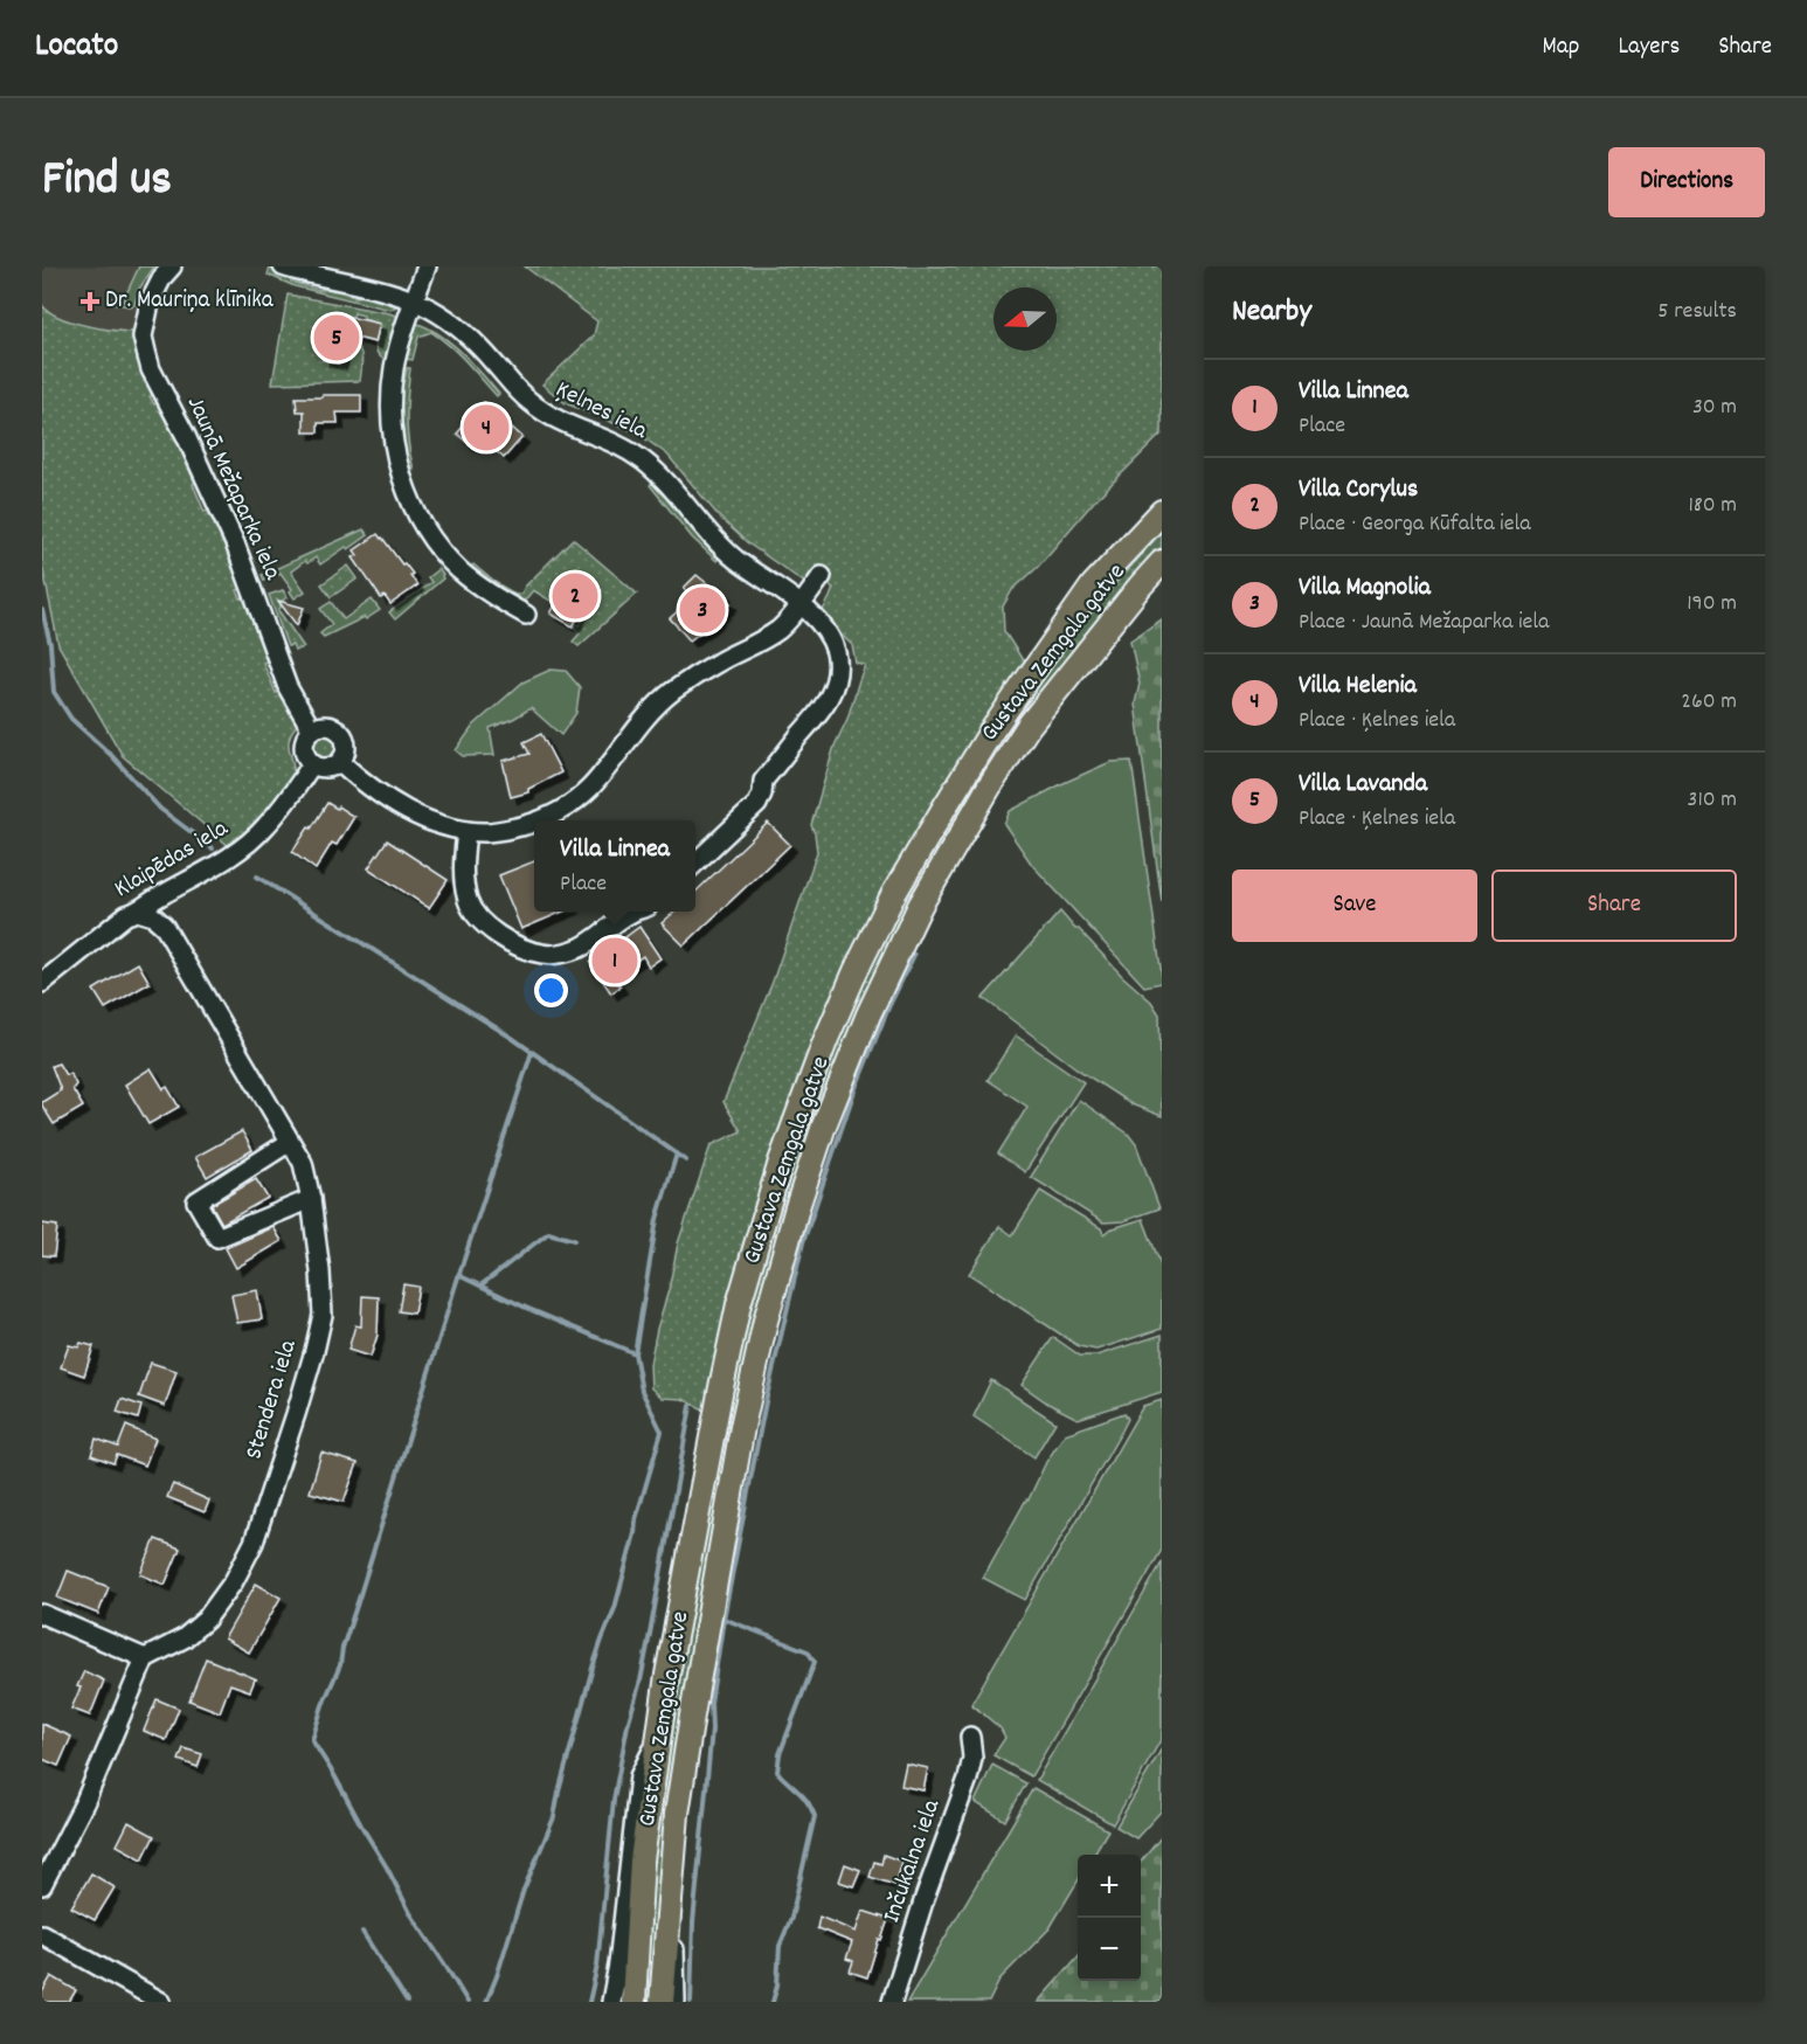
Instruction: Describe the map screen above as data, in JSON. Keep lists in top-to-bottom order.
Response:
{
  "streets": {
    "main road": ["Gustava Zemgala gatve"],
    "street": [
      "Ķelnes iela",
      "Jaunā Mežaparka iela",
      "Klaipēdas iela",
      "Stendera iela",
      "Inčukalna iela"
    ]
  },
  "crossings": [
    ["Jaunā Mežaparka iela", "Klaipēdas iela"],
    ["Klaipēdas iela", "Stendera iela"]
  ],
  "places": {
    "health": ["Dr. Mauriņa klīnika"]
  },
  "north": "left",
  "page": {
    "header": "Locato",
    "nav": ["Map", "Layers", "Share"],
    "title": "Find us",
    "buttons": [
      "Directions",
      ["Save", "Share"]
    ],
    "heading": ["Nearby", "5 results"],
    "pins": [
      "5",
      "4",
      "2",
      "3",
      "1"
    ],
    "list": [
      {
        "mark": "1",
        "name": "Villa Linnea",
        "note": "Place",
        "value": "30 m"
      },
      {
        "mark": "2",
        "name": "Villa Corylus",
        "note": "Place · Georga Kūfalta iela",
        "value": "180 m"
      },
      {
        "mark": "3",
        "name": "Villa Magnolia",
        "note": "Place · Jaunā Mežaparka iela",
        "value": "190 m"
      },
      {
        "mark": "4",
        "name": "Villa Helenia",
        "note": "Place · Ķelnes iela",
        "value": "260 m"
      },
      {
        "mark": "5",
        "name": "Villa Lavanda",
        "note": "Place · Ķelnes iela",
        "value": "310 m"
      }
    ],
    "popup": ["Villa Linnea", "Place"],
    "map_buttons": ["+", "−"]
  }
}
